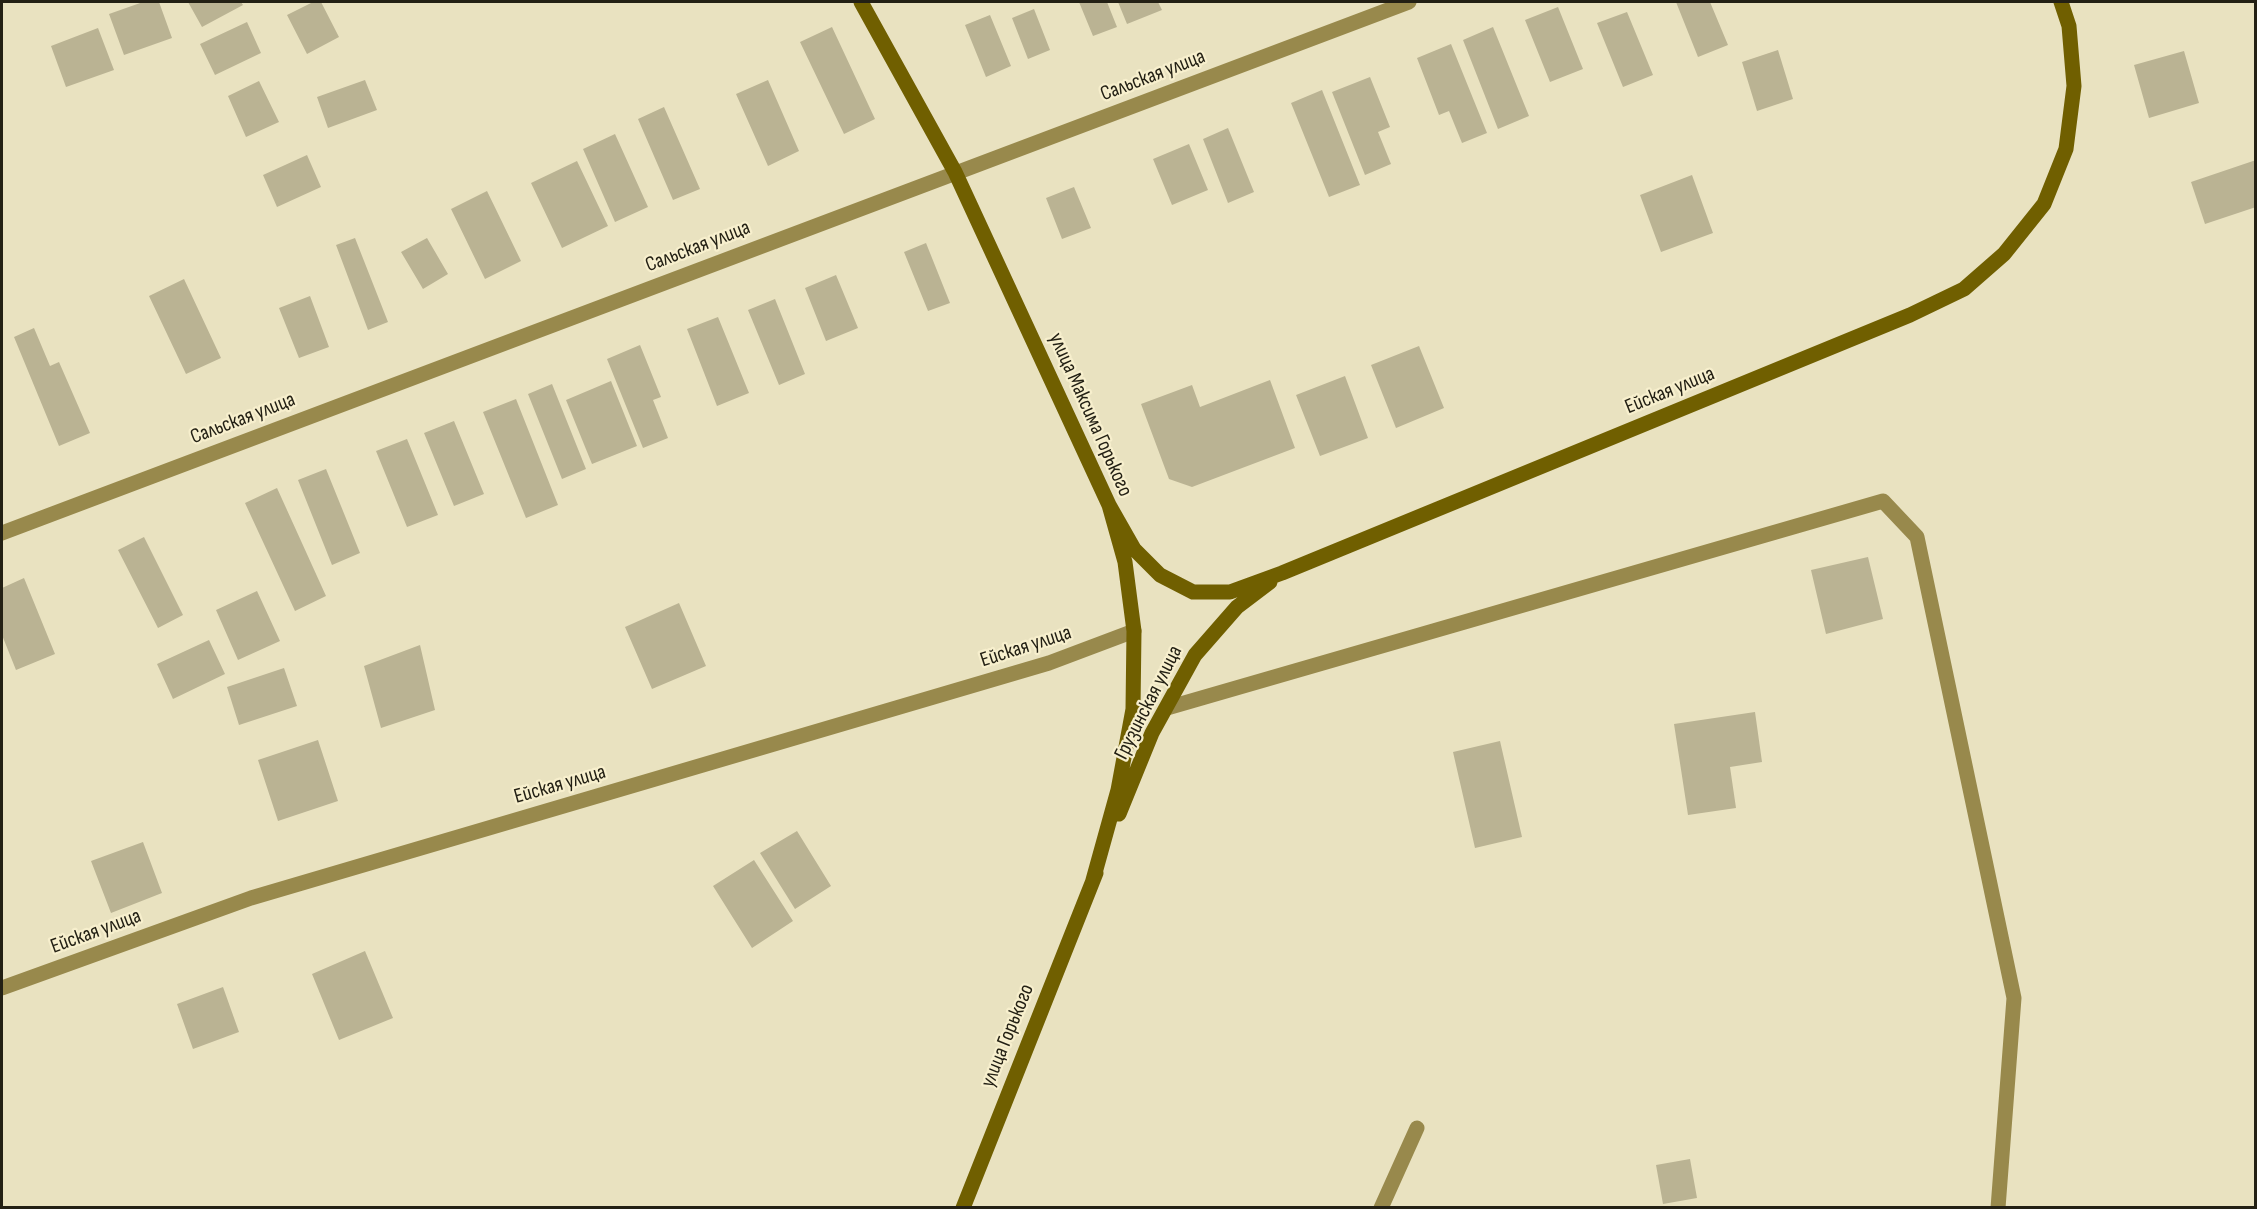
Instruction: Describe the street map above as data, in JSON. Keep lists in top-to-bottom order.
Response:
{
  "streets": {
    "main road": [
      "Ейская улица",
      "улица Максима Горького",
      "Грузинская улица",
      "улица Горького"
    ],
    "street": ["Сальская улица"]
  },
  "crossings": [
    ["Сальская улица", "улица Максима Горького"],
    ["Ейская улица", "улица Максима Горького"],
    ["Ейская улица", "Грузинская улица"],
    ["улица Максима Горького", "Грузинская улица"],
    ["улица Максима Горького", "улица Горького"],
    ["Грузинская улица", "улица Горького"]
  ]
}
